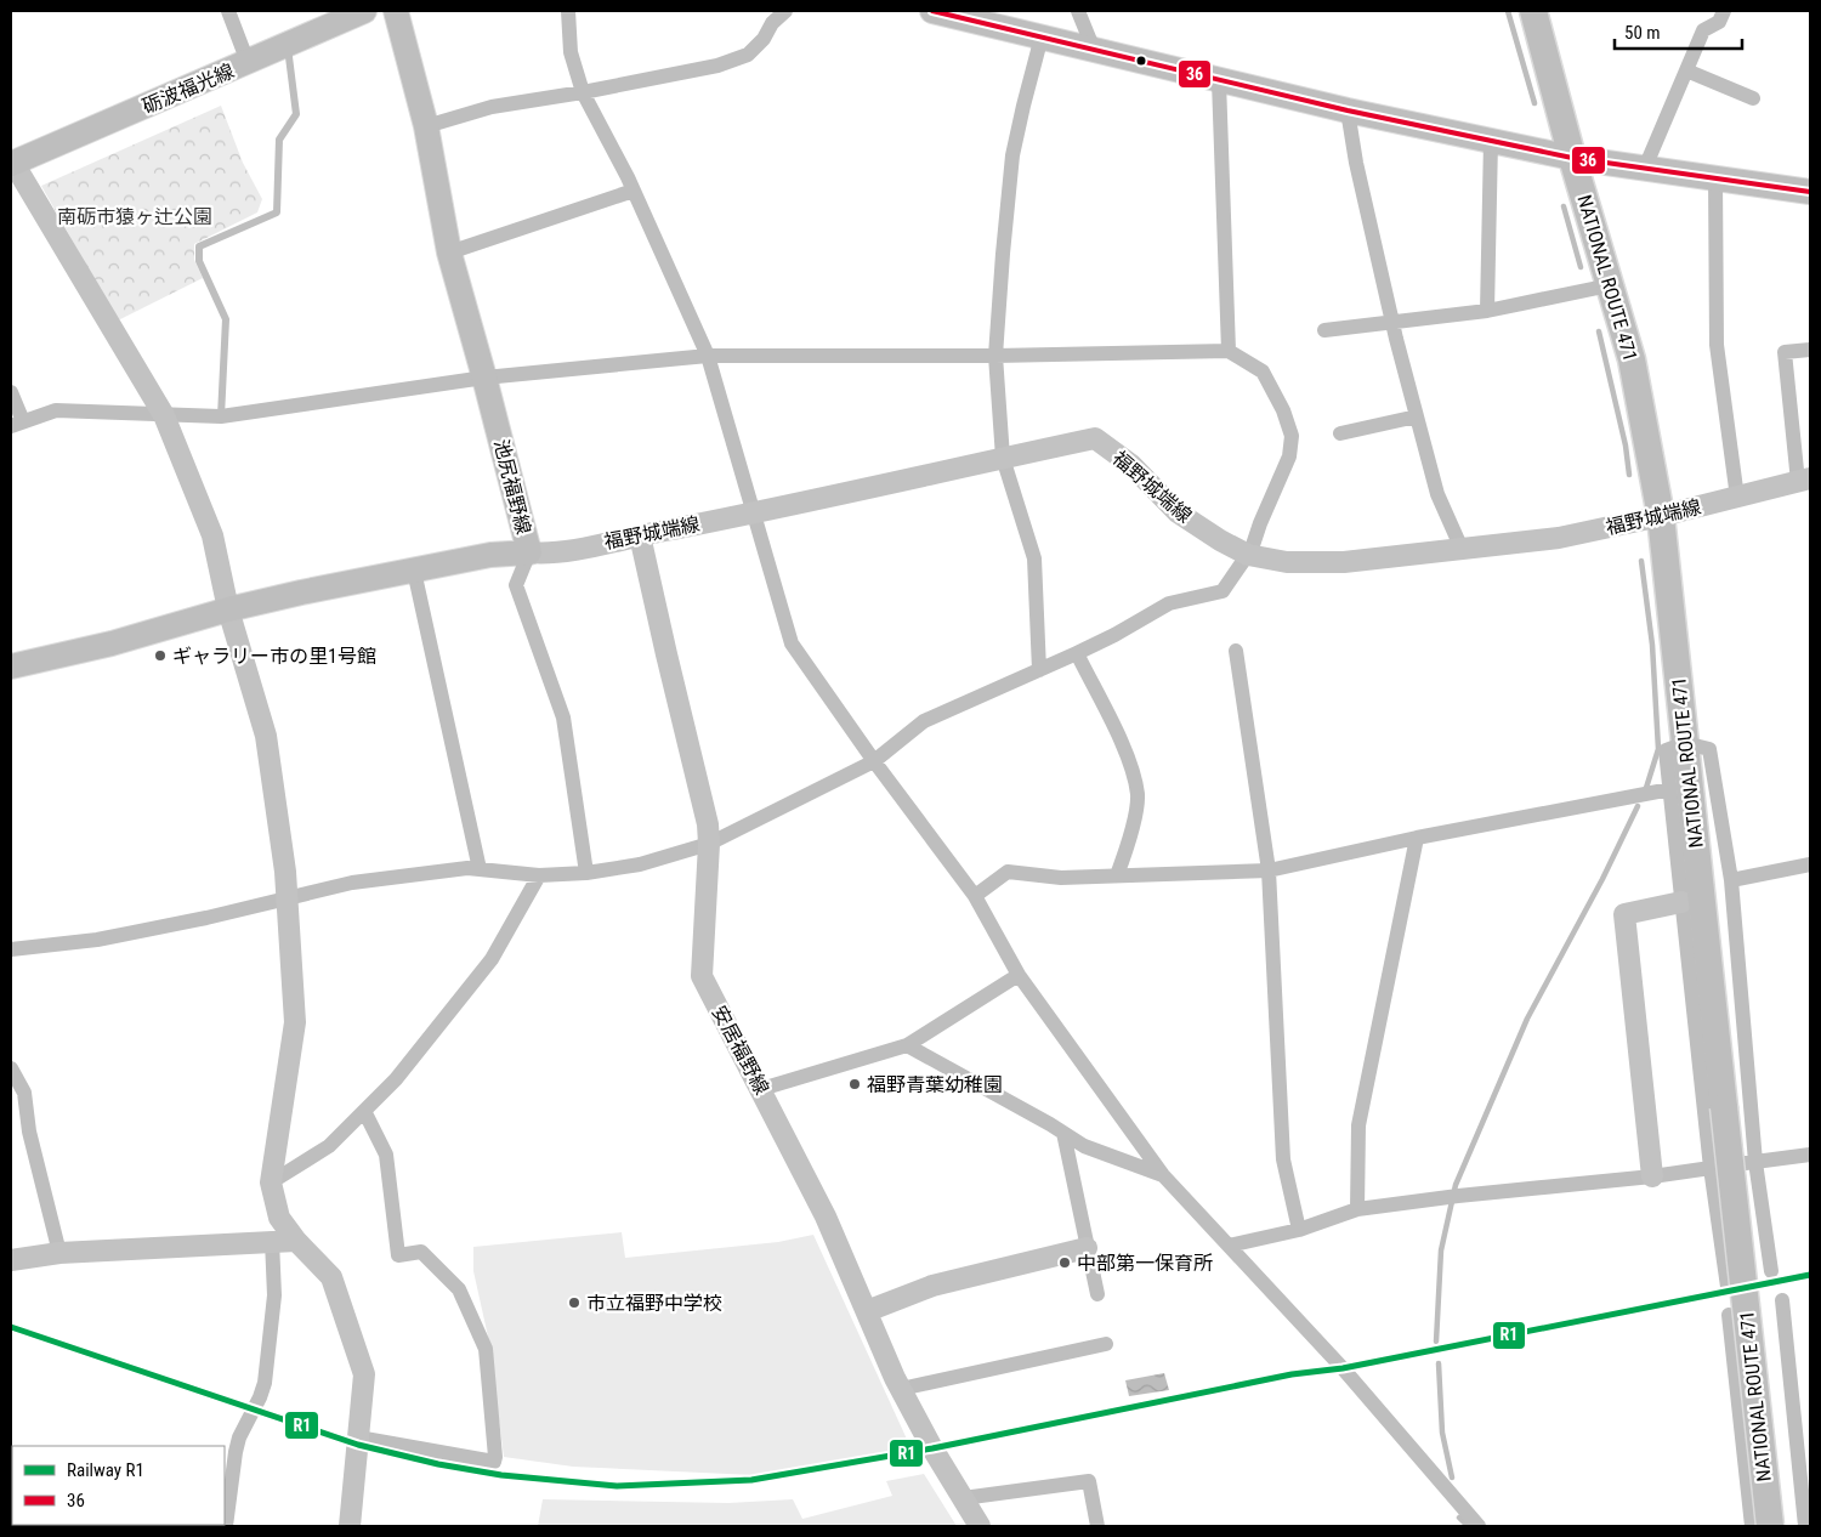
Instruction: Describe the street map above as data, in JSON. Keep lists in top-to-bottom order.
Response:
{
  "streets": {
    "highway": ["NATIONAL ROUTE 471"],
    "main road": [
      "砺波福光線",
      "池尻福野線",
      "福野城端線",
      "安居福野線"
    ]
  },
  "crossings": [
    ["NATIONAL ROUTE 471", "福野城端線"],
    ["池尻福野線", "福野城端線"],
    ["福野城端線", "安居福野線"]
  ],
  "parks": ["南砺市猿ヶ辻公園"],
  "places": [
    "ギャラリー市の里1号館",
    "福野青葉幼稚園",
    "中部第一保育所",
    "市立福野中学校"
  ],
  "lines": ["transit line 36", "rail line R1"],
  "legend": ["Railway R1", "36"],
  "scale_bar": "50 m"
}
